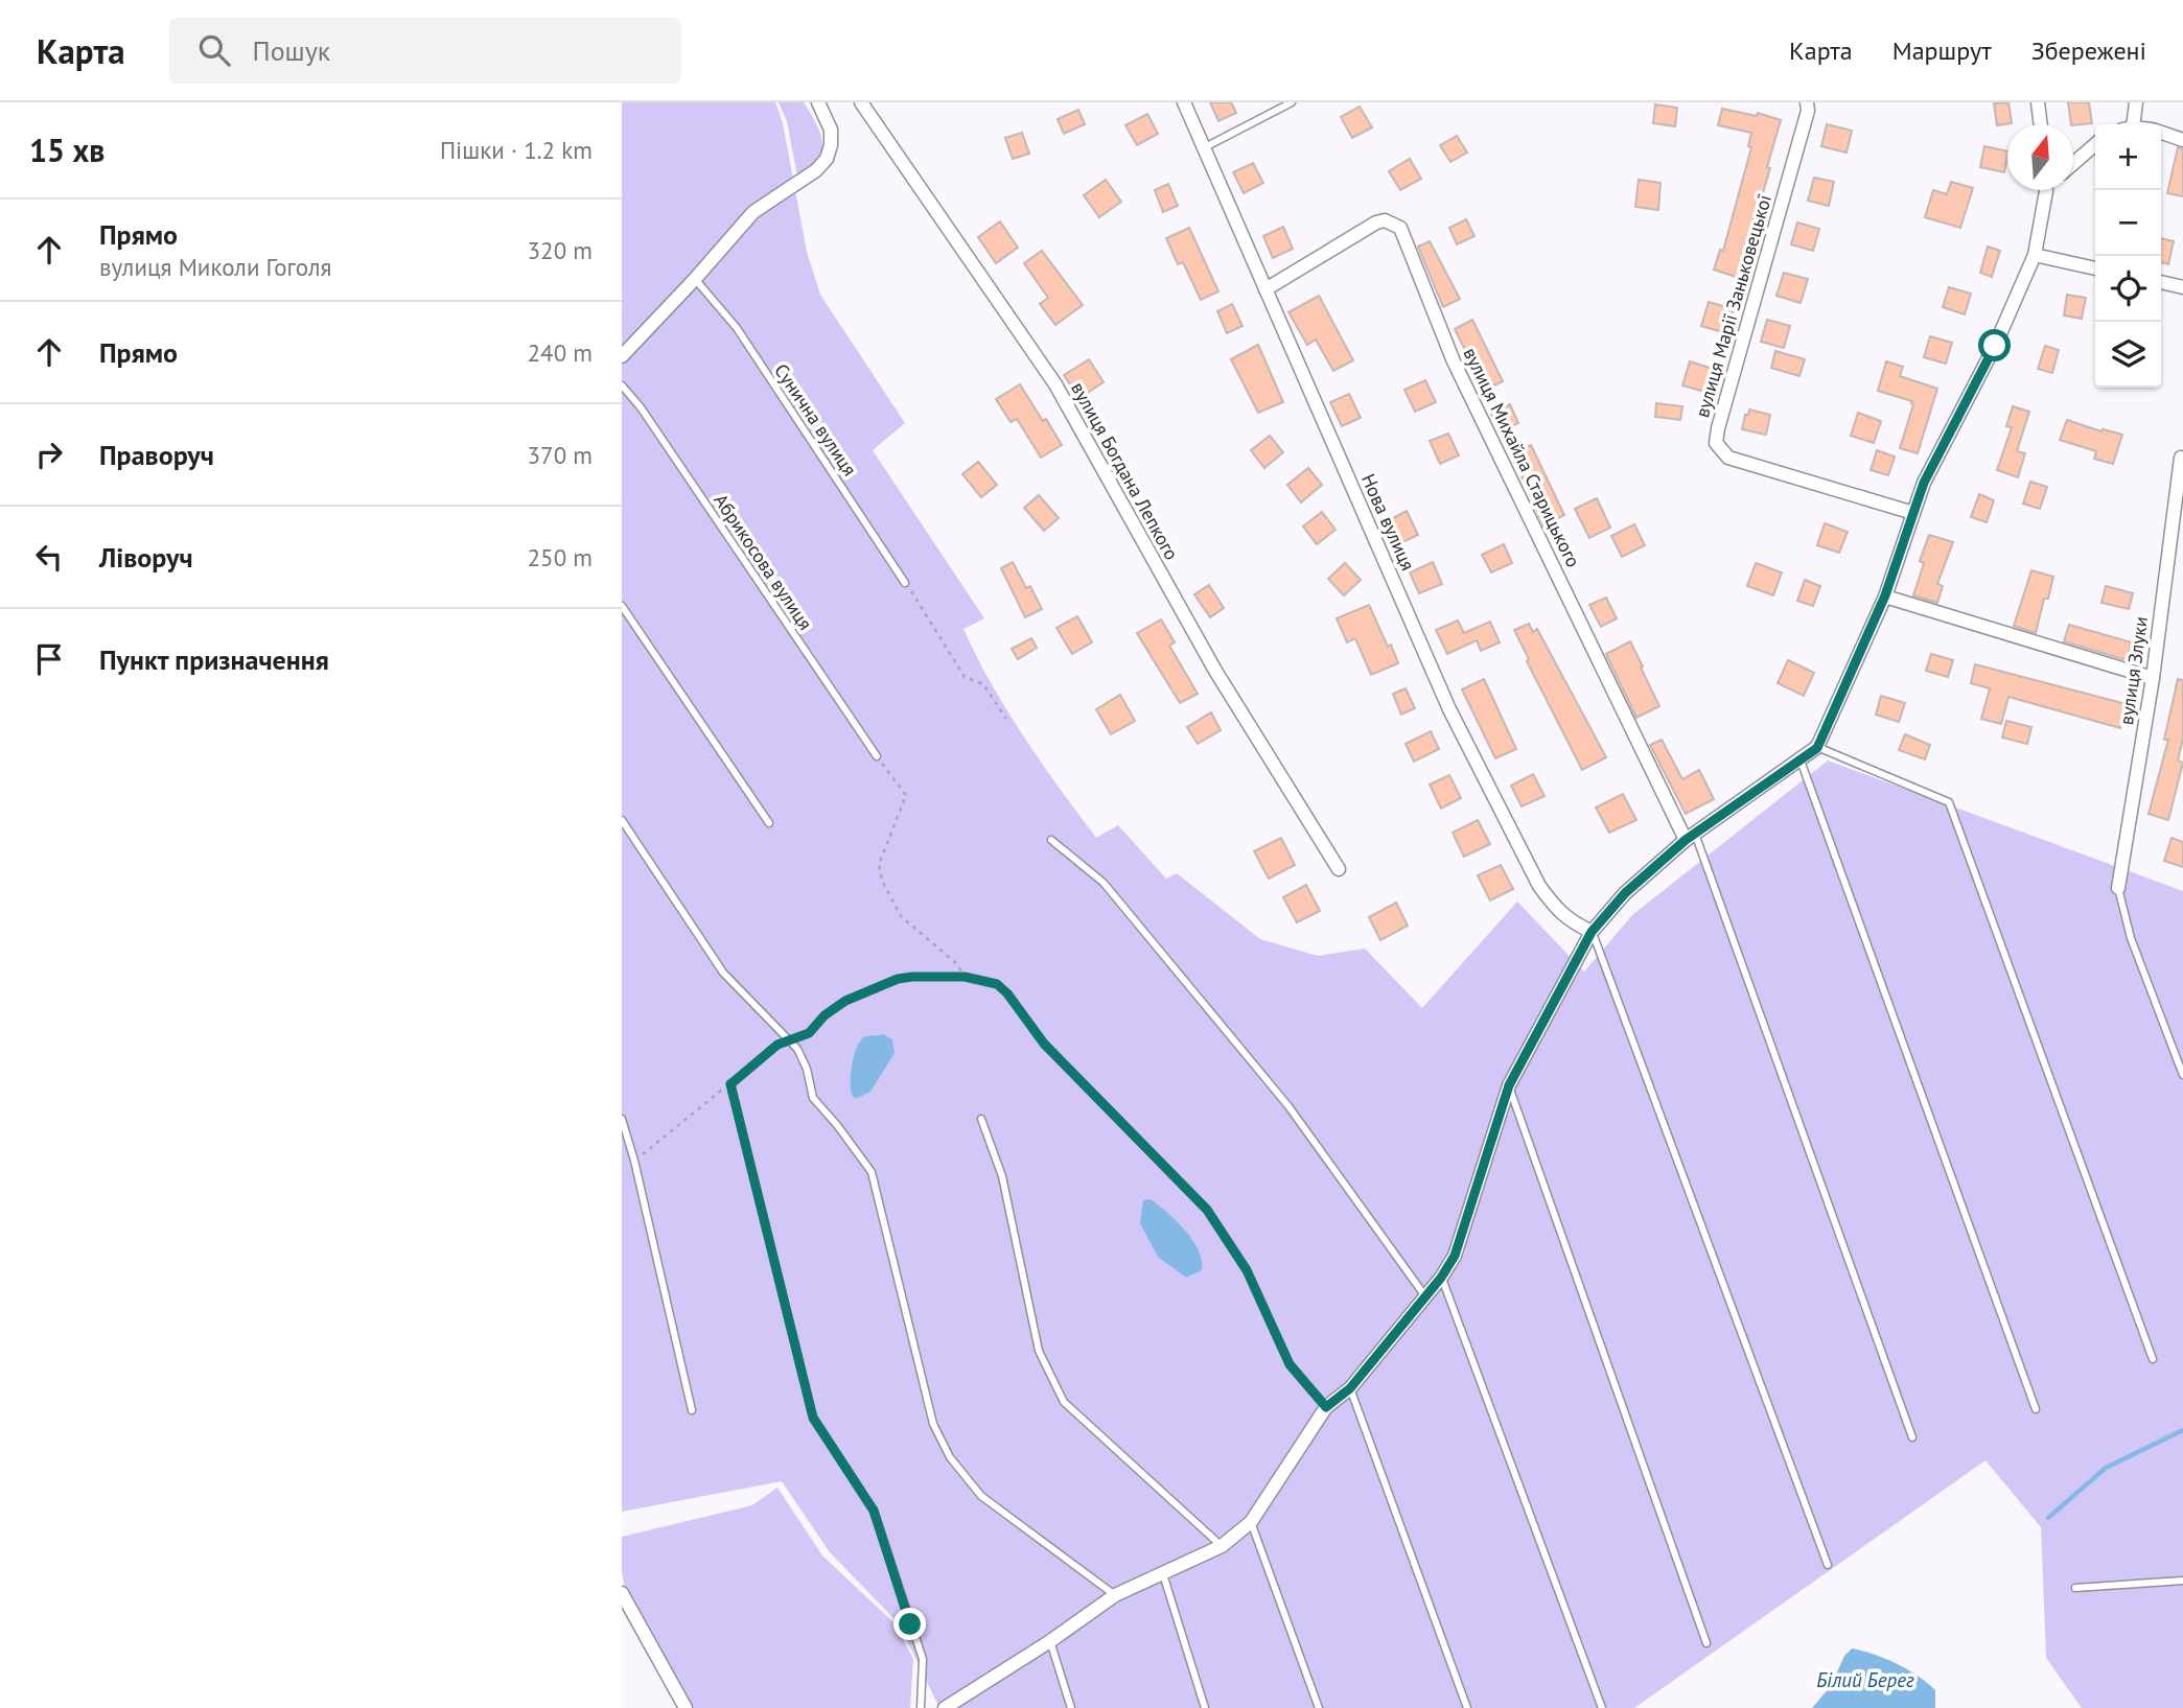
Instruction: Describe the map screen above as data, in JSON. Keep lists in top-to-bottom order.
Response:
{
  "streets": {
    "street": [
      "вулиця Марії Заньковецької",
      "вулиця Михайла Старицького",
      "вулиця Богдана Лепкого",
      "Нова вулиця",
      "вулиця Злуки"
    ],
    "lane": ["Сунична вулиця", "Абрикосова вулиця"]
  },
  "crossings": [
    ["вулиця Михайла Старицького", "Нова вулиця"]
  ],
  "water": ["Білий Берег"],
  "north": "top",
  "page": {
    "header": "Карта",
    "search": "Пошук",
    "nav": ["Карта", "Маршрут", "Збережені"],
    "heading": ["15 хв", "Пішки · 1.2 km"],
    "map_buttons": ["+", "−"],
    "list": [
      ["Прямо", "вулиця Миколи Гоголя", "320 m"],
      ["Прямо", "240 m"],
      ["Праворуч", "370 m"],
      ["Ліворуч", "250 m"],
      "Пункт призначення"
    ]
  }
}
